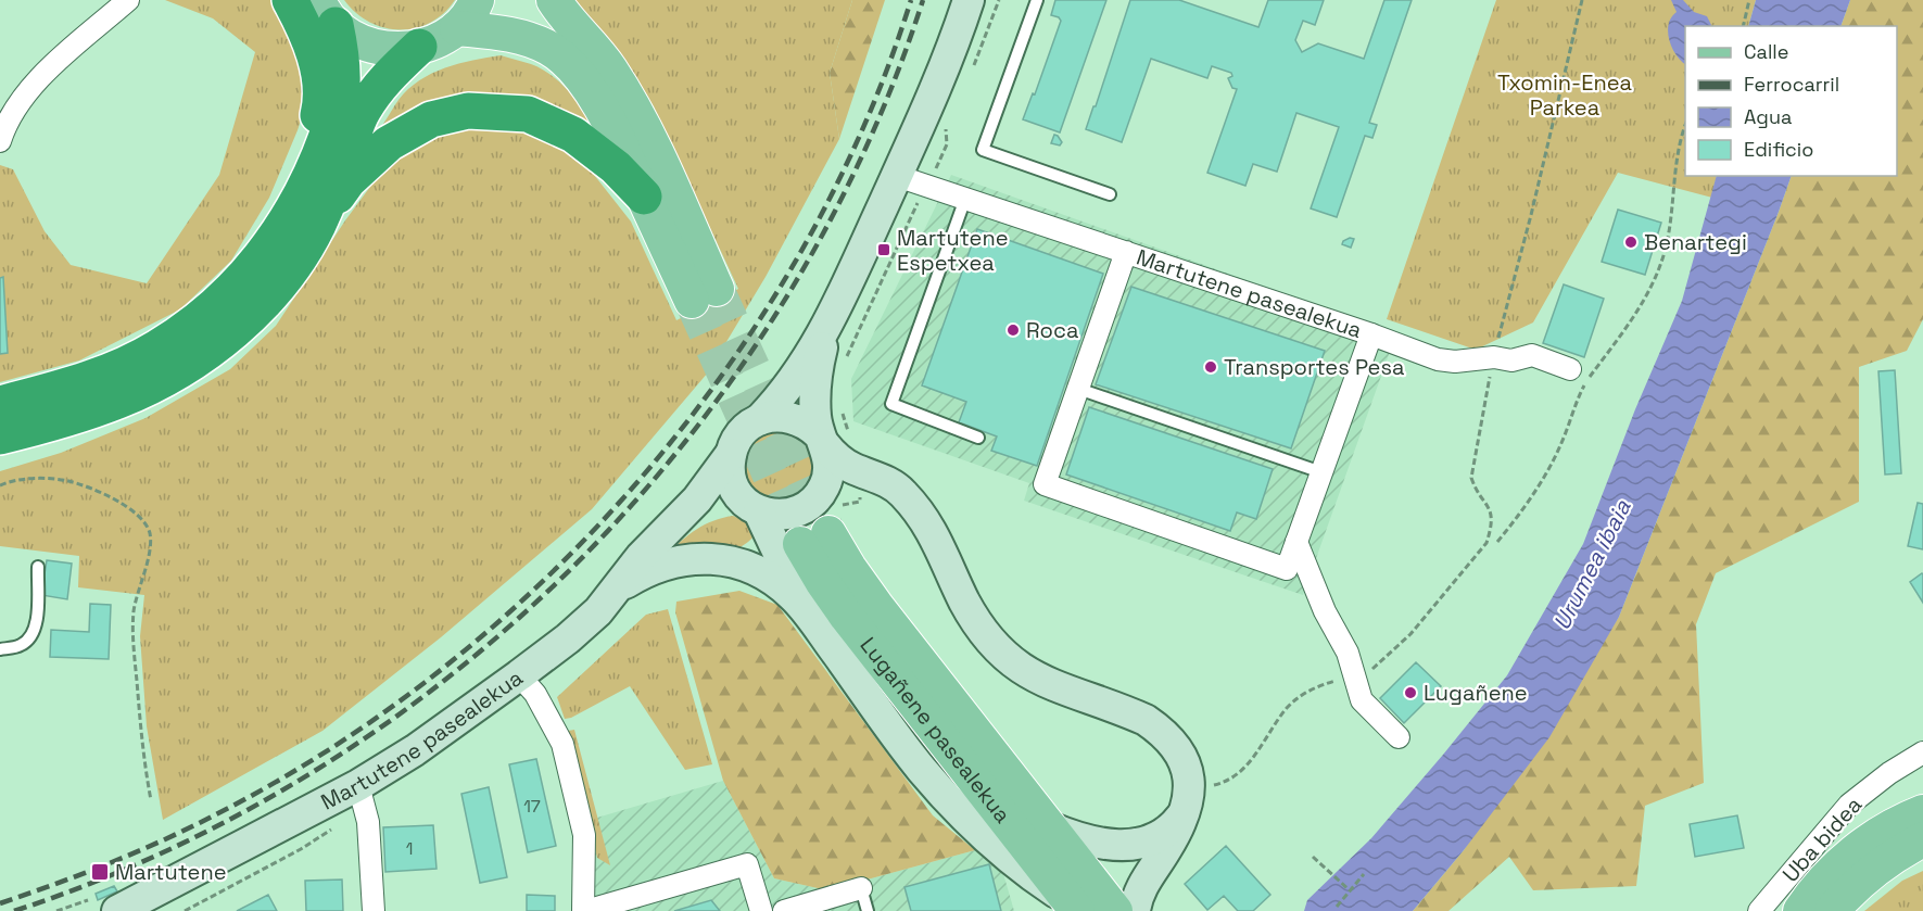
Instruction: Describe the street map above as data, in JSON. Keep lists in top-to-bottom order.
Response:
{
  "streets": {
    "main road": ["Martutene pasealekua", "Lugañene pasealekua"],
    "street": ["Uba bidea"]
  },
  "water": ["Urumea ibaia"],
  "parks": ["Txomin-Enea Parkea"],
  "places": {
    "other": [
      "Benartegi",
      "Roca",
      "Transportes Pesa",
      "Lugañene"
    ],
    "transit": ["Martutene Espetxea", "Martutene"]
  },
  "house_numbers": ["17", "1"],
  "legend": [
    "Calle",
    "Ferrocarril",
    "Agua",
    "Edificio"
  ]
}
